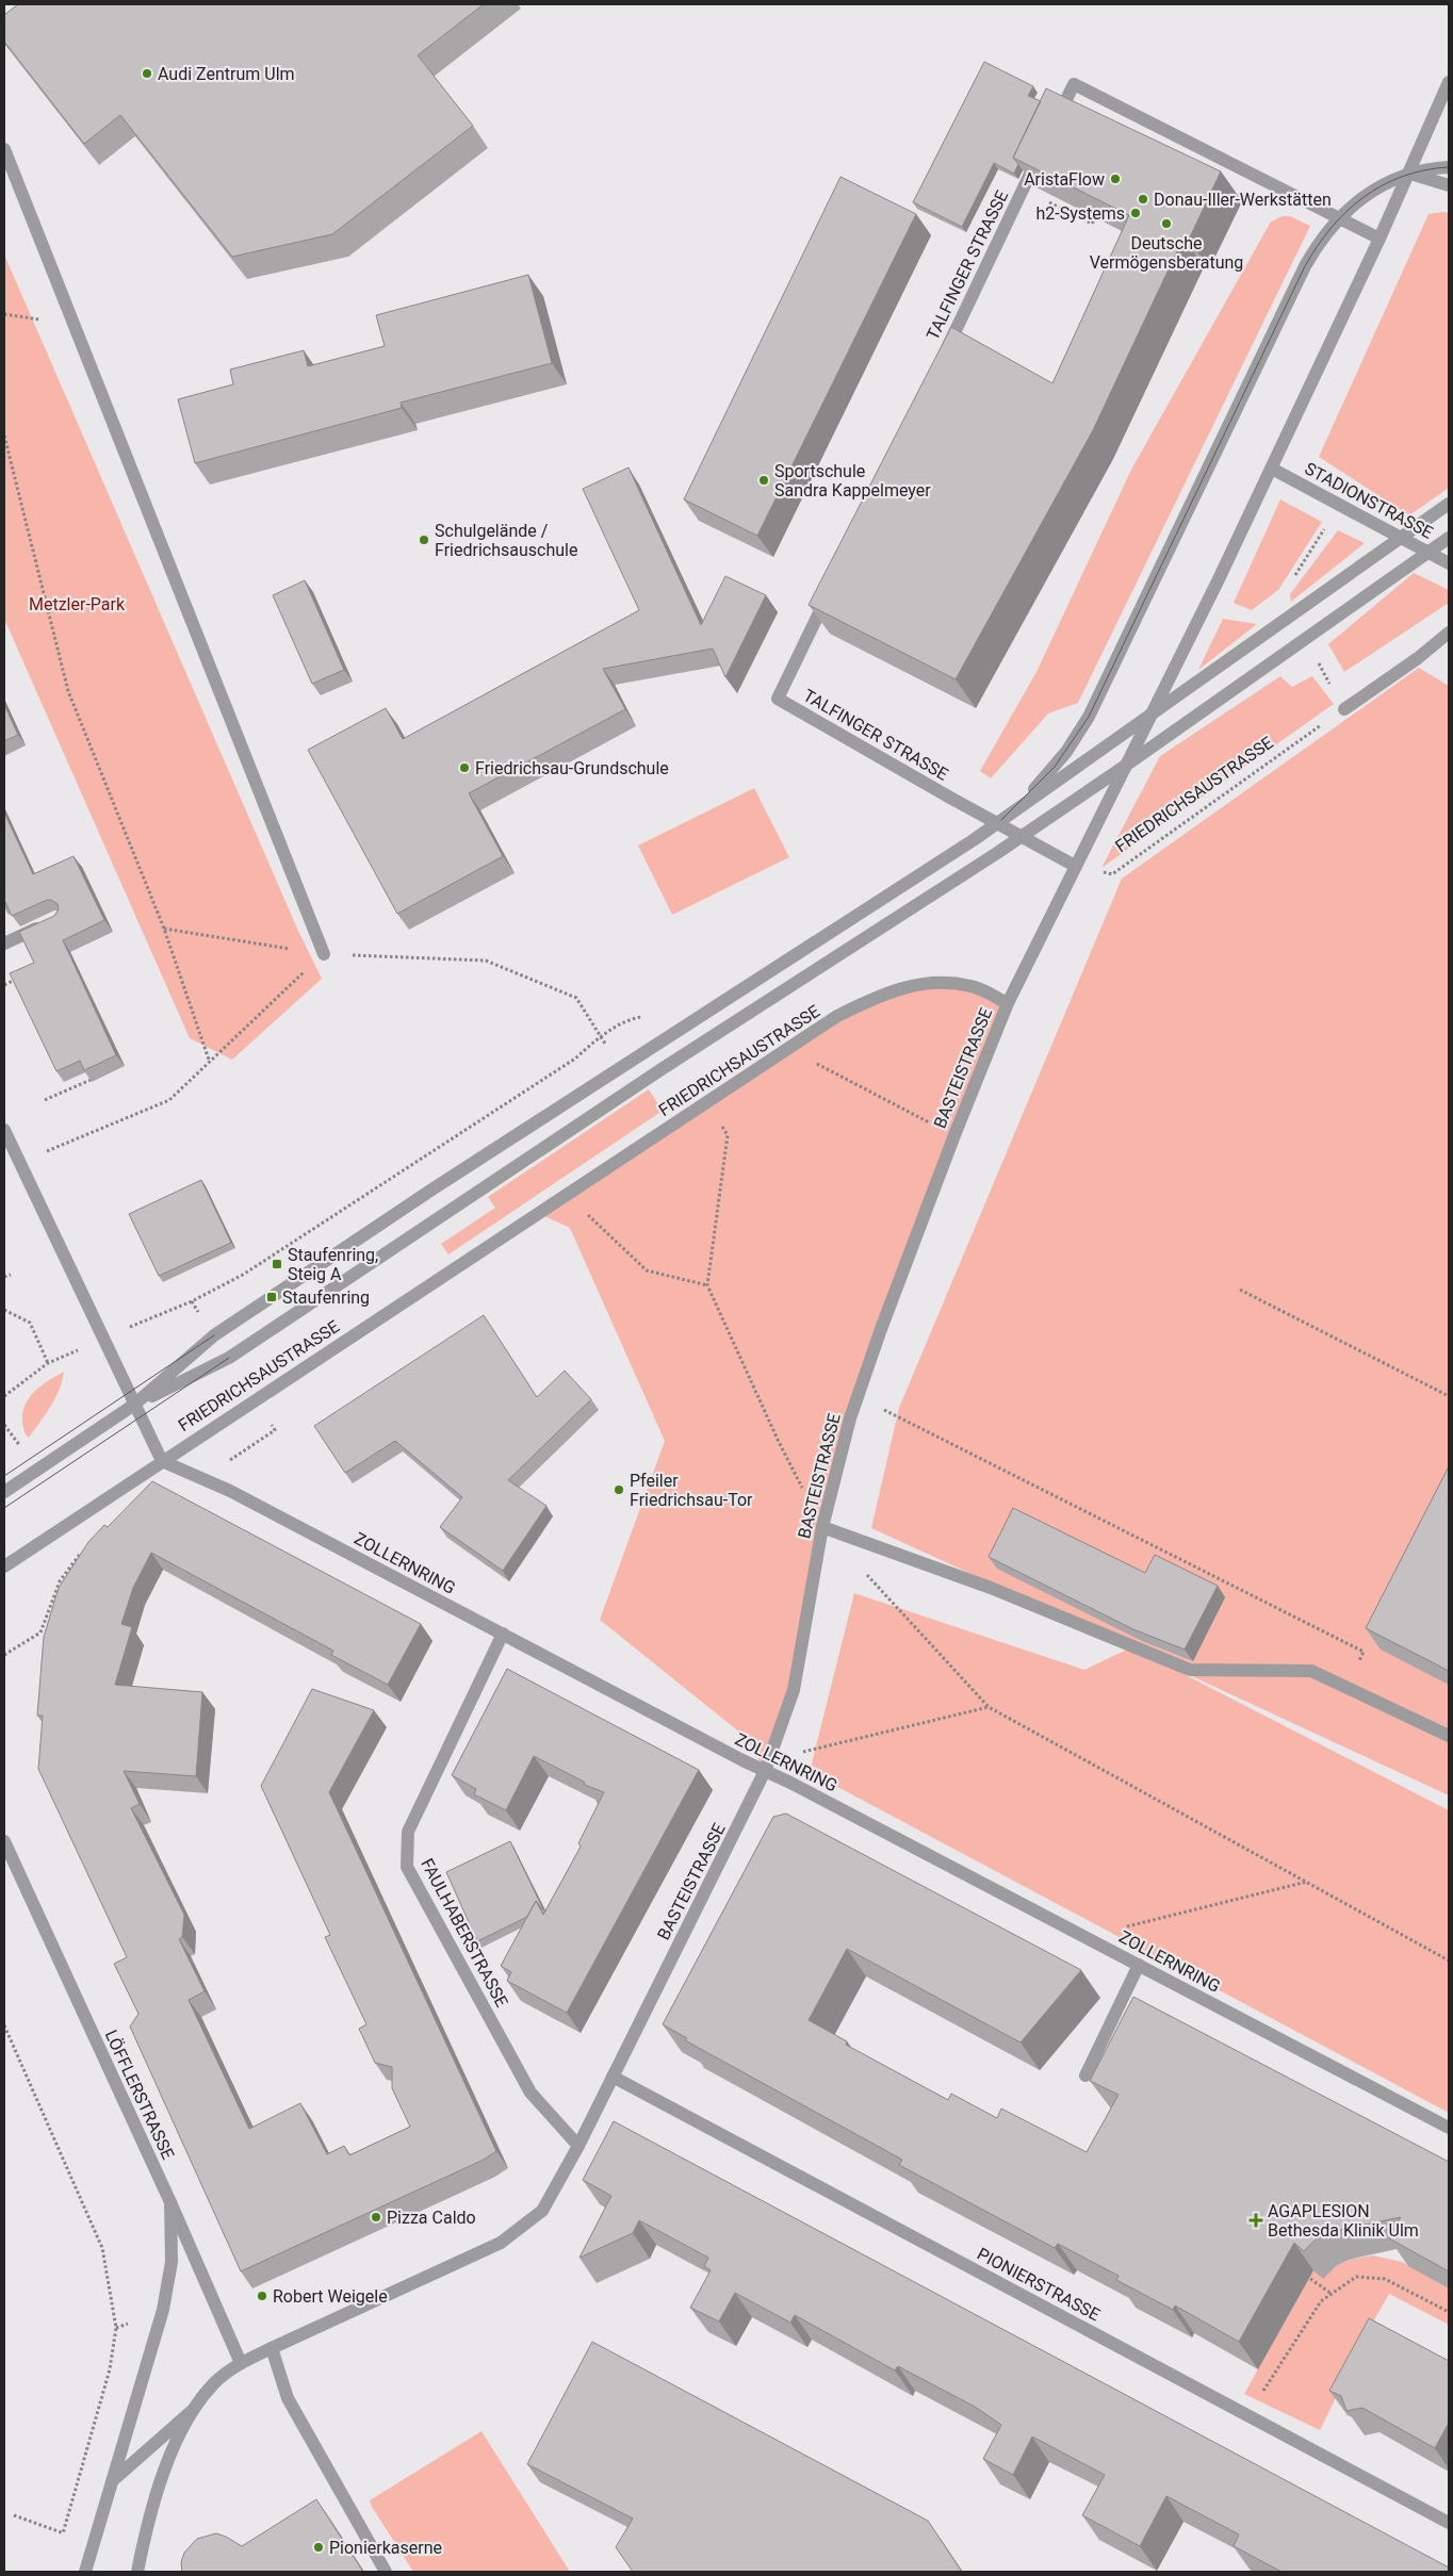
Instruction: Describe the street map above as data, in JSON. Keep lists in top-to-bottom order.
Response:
{
  "streets": {
    "street": [
      "TALFINGER STRASSE",
      "STADIONSTRASSE",
      "FRIEDRICHSAUSTRASSE",
      "BASTEISTRASSE",
      "ZOLLERNRING",
      "FAULHABERSTRASSE",
      "LÖFFLERSTRASSE",
      "PIONIERSTRASSE"
    ]
  },
  "crossings": [
    ["TALFINGER STRASSE", "FRIEDRICHSAUSTRASSE"],
    ["FRIEDRICHSAUSTRASSE", "BASTEISTRASSE"],
    ["FRIEDRICHSAUSTRASSE", "ZOLLERNRING"],
    ["BASTEISTRASSE", "ZOLLERNRING"],
    ["BASTEISTRASSE", "FAULHABERSTRASSE"],
    ["BASTEISTRASSE", "LÖFFLERSTRASSE"],
    ["BASTEISTRASSE", "PIONIERSTRASSE"],
    ["ZOLLERNRING", "FAULHABERSTRASSE"]
  ],
  "parks": ["Metzler-Park"],
  "places": {
    "other": [
      "Audi Zentrum Ulm",
      "AristaFlow",
      "Donau-Iller-Werkstätten",
      "h2-Systems",
      "Deutsche Vermögensberatung",
      "Sportschule Sandra Kappelmeyer",
      "Schulgelände / Friedrichsauschule",
      "Friedrichsau-Grundschule",
      "Pfeiler Friedrichsau-Tor",
      "Pizza Caldo",
      "Robert Weigele",
      "Pionierkaserne"
    ],
    "transit": ["Staufenring, Steig A", "Staufenring"],
    "health": ["AGAPLESION Bethesda Klinik Ulm"]
  }
}
